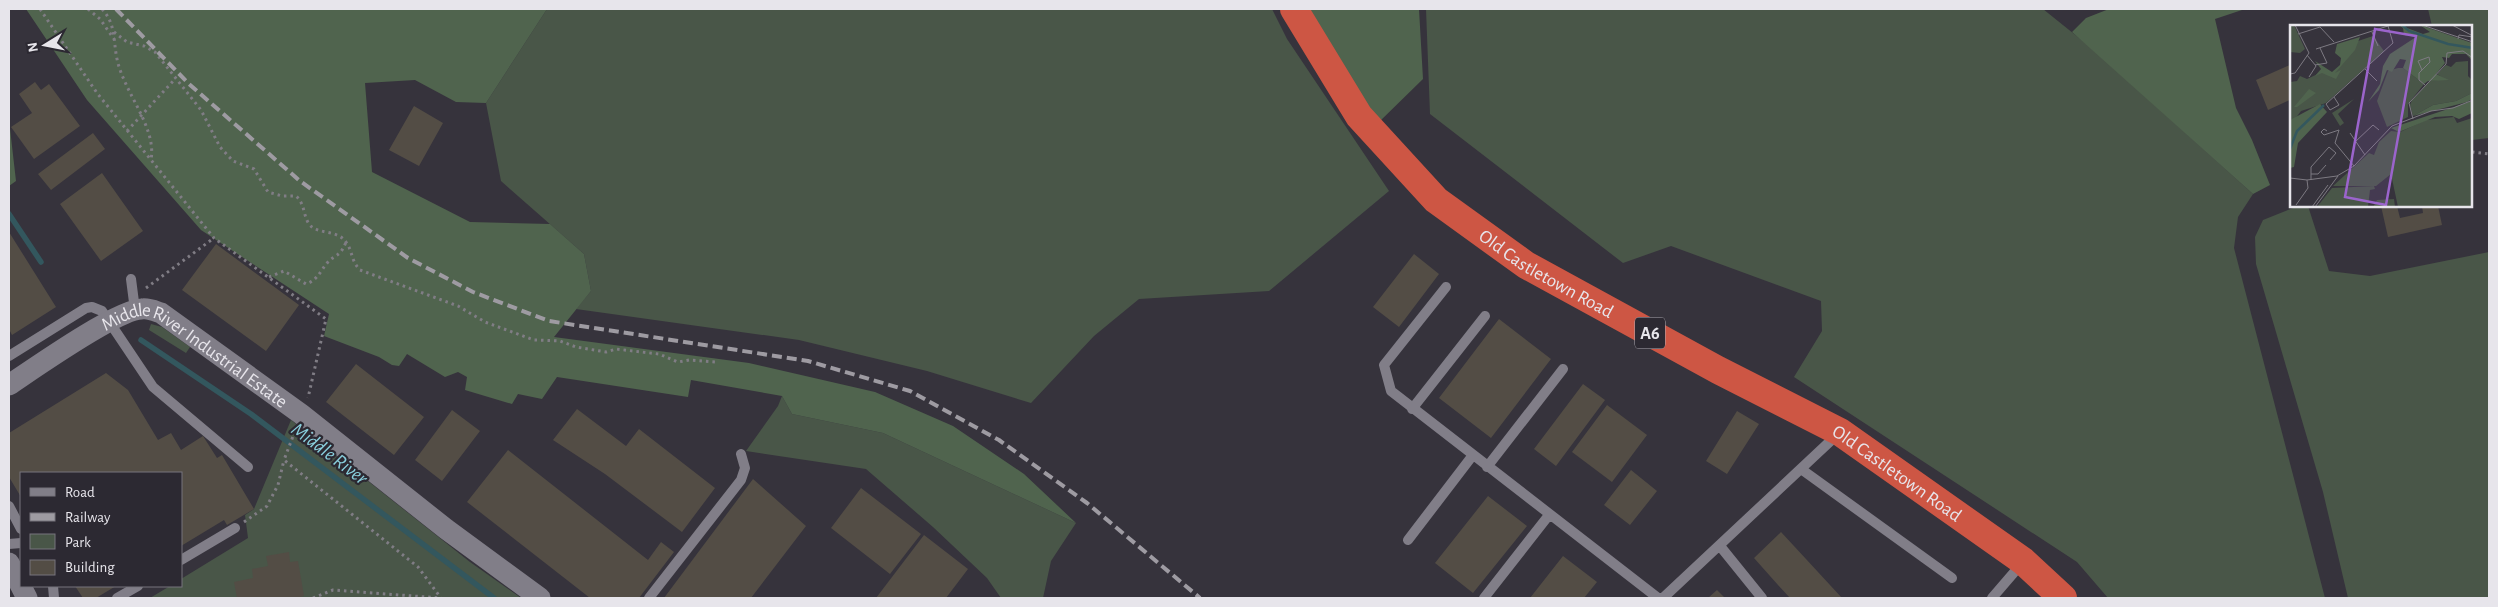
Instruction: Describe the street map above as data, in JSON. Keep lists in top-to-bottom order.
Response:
{
  "streets": {
    "highway": ["Old Castletown Road", "A6"],
    "street": ["Middle River Industrial Estate"]
  },
  "water": ["Middle River"],
  "legend": [
    "Road",
    "Railway",
    "Park",
    "Building"
  ],
  "north": "left"
}
